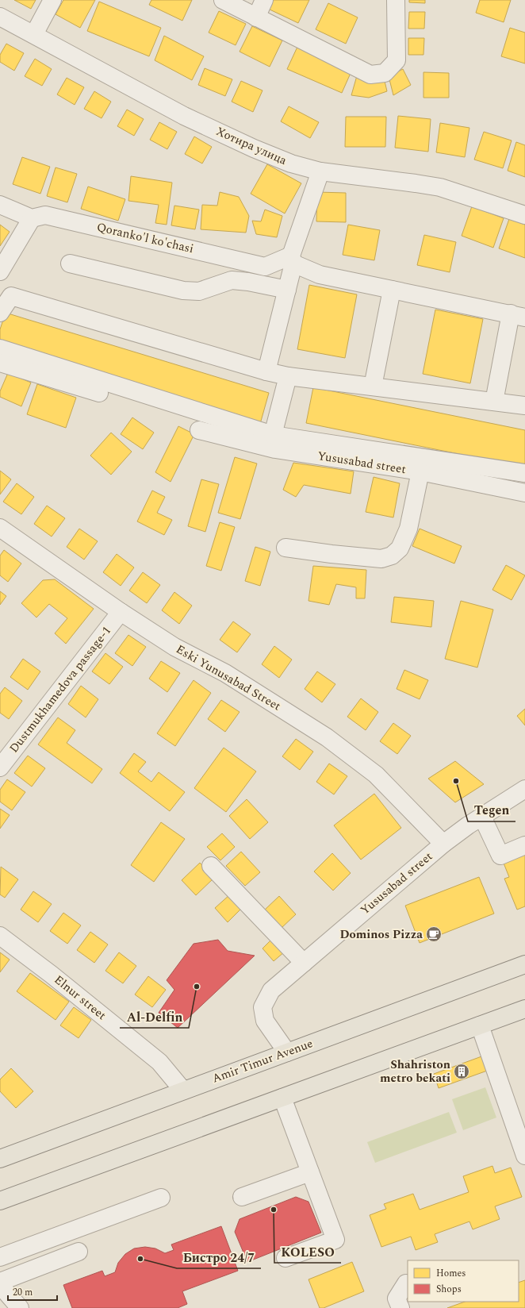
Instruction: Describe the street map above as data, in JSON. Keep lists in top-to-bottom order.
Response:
{
  "streets": {
    "main road": ["Amir Timur Avenue"],
    "street": [
      "Хотира улица",
      "Qoranko'l ko'chasi",
      "Yususabad street",
      "Eski Yunusabad Street",
      "Dustmukhamedova passage-1",
      "Elnur street"
    ]
  },
  "crossings": [
    ["Yususabad street", "Eski Yunusabad Street"],
    ["Yususabad street", "Amir Timur Avenue"],
    ["Eski Yunusabad Street", "Dustmukhamedova passage-1"],
    ["Elnur street", "Amir Timur Avenue"]
  ],
  "places": {
    "other": [
      "Tegen",
      "Al-Delfin",
      "KOLESO",
      "Бистро 24/7"
    ],
    "cafe": ["Dominos Pizza"],
    "building": ["Shahriston metro bekati"]
  },
  "legend": ["Homes", "Shops"],
  "scale_bar": "20 m"
}
